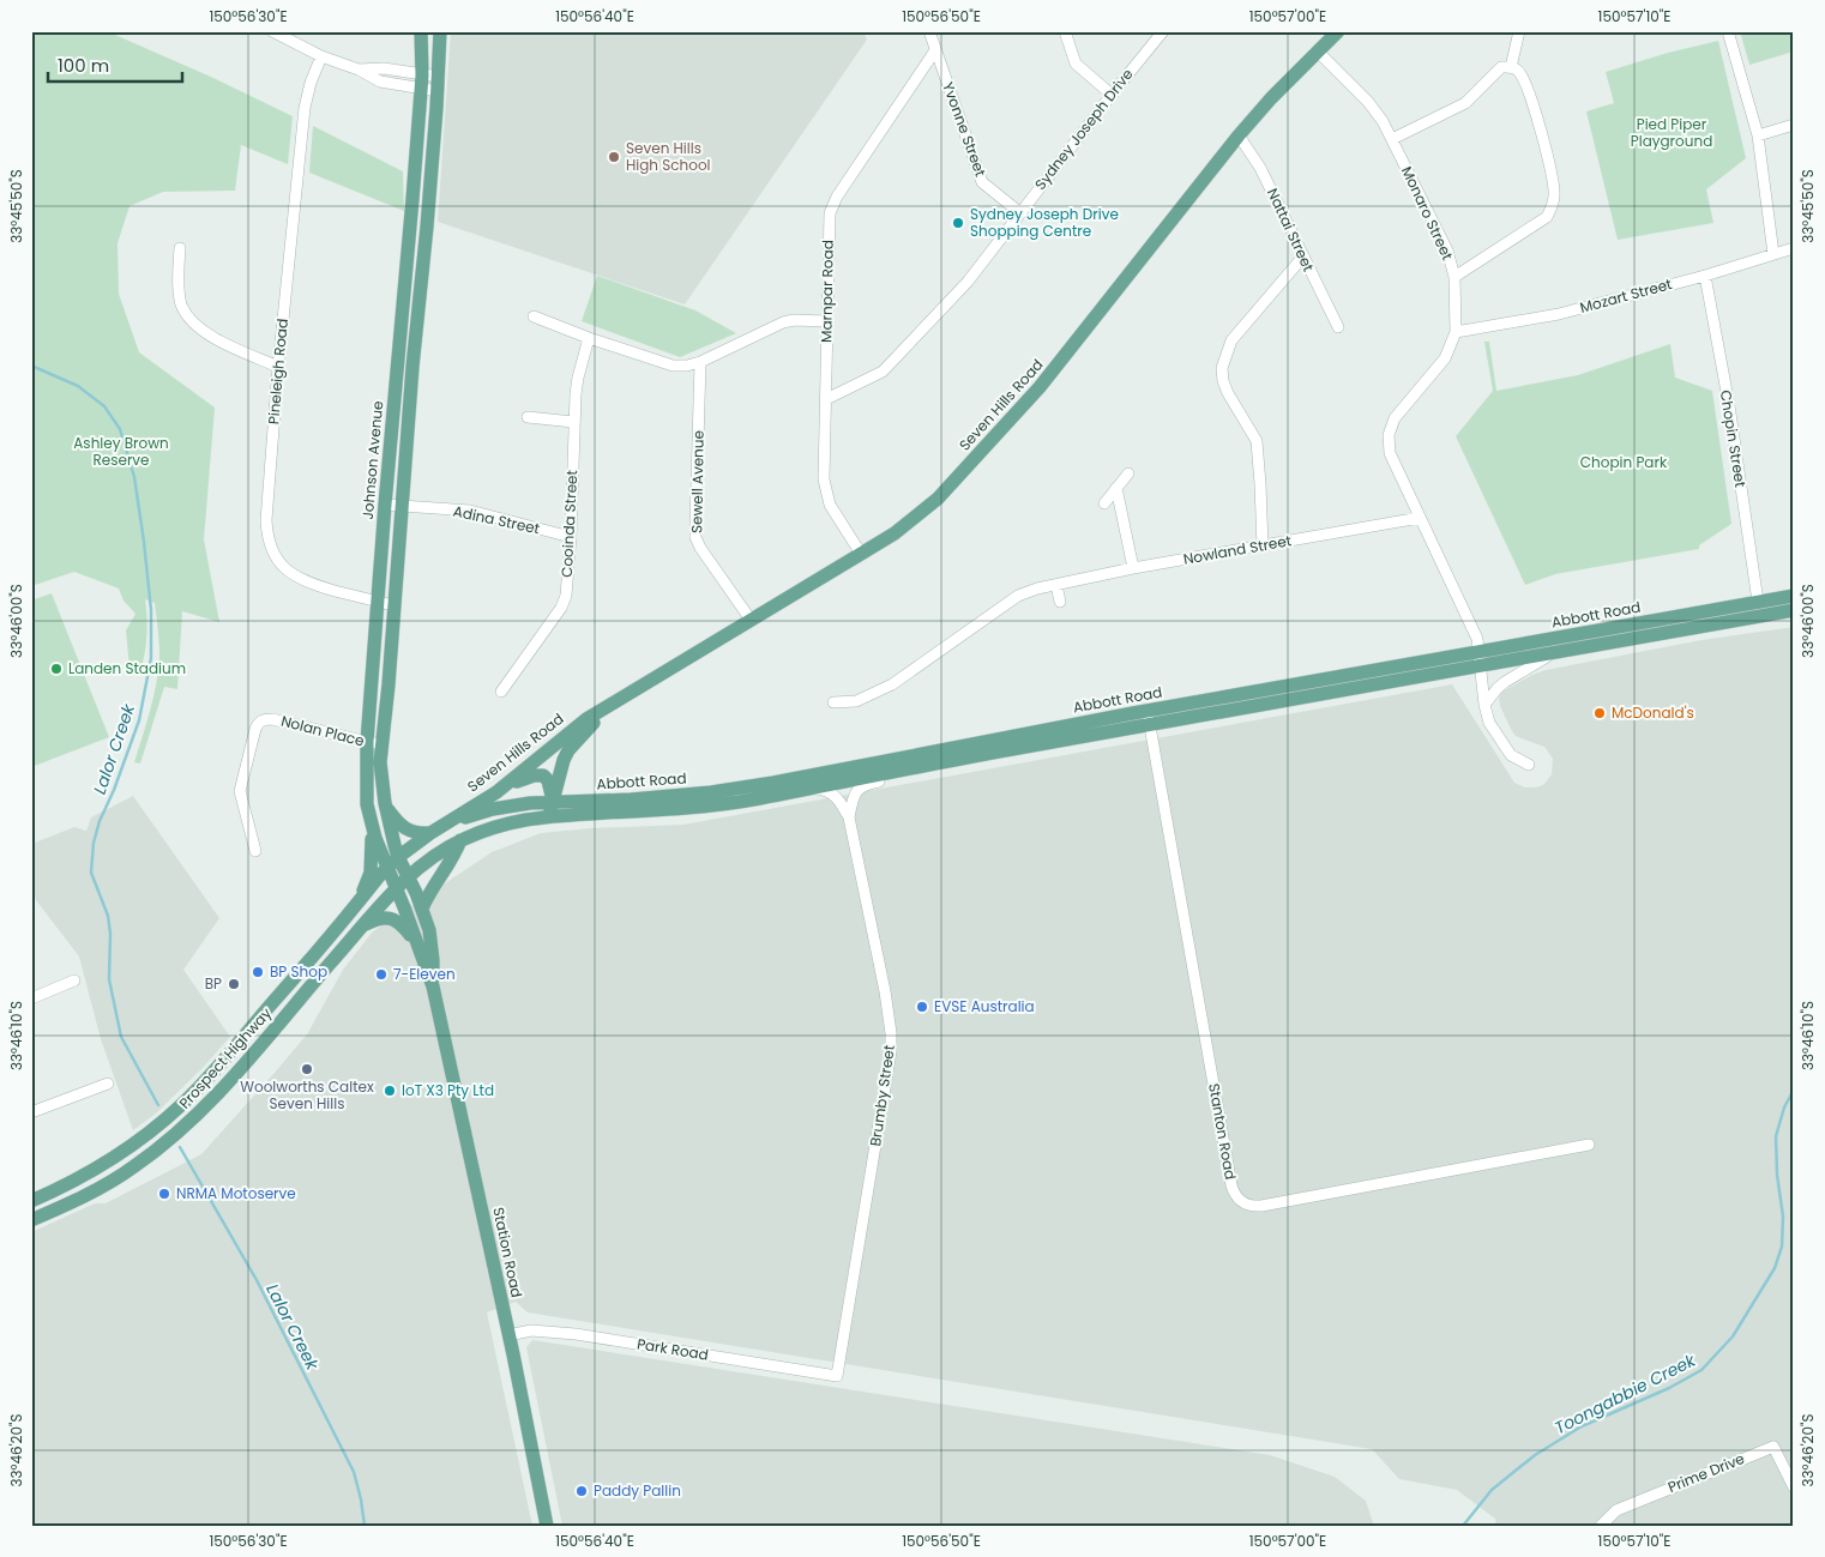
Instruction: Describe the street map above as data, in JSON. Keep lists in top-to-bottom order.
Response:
{
  "streets": {
    "main road": [
      "Seven Hills Road",
      "Johnson Avenue",
      "Abbott Road",
      "Prospect Highway",
      "Station Road"
    ],
    "street": [
      "Yvonne Street",
      "Sydney Joseph Drive",
      "Monaro Street",
      "Nattai Street",
      "Marnpar Road",
      "Mozart Street",
      "Pineleigh Road",
      "Chopin Street",
      "Sewell Avenue",
      "Adina Street",
      "Cooinda Street",
      "Nowland Street",
      "Nolan Place",
      "Brumby Street",
      "Stanton Road",
      "Park Road",
      "Prime Drive"
    ]
  },
  "crossings": [
    ["Yvonne Street", "Sydney Joseph Drive"],
    ["Yvonne Street", "Marnpar Road"],
    ["Sydney Joseph Drive", "Marnpar Road"],
    ["Monaro Street", "Mozart Street"],
    ["Monaro Street", "Seven Hills Road"],
    ["Monaro Street", "Nowland Street"],
    ["Monaro Street", "Abbott Road"],
    ["Nattai Street", "Seven Hills Road"],
    ["Marnpar Road", "Seven Hills Road"],
    ["Mozart Street", "Chopin Street"],
    ["Pineleigh Road", "Johnson Avenue"],
    ["Seven Hills Road", "Johnson Avenue"],
    ["Seven Hills Road", "Sewell Avenue"],
    ["Seven Hills Road", "Abbott Road"],
    ["Seven Hills Road", "Prospect Highway"],
    ["Chopin Street", "Abbott Road"],
    ["Johnson Avenue", "Adina Street"],
    ["Johnson Avenue", "Nolan Place"],
    ["Johnson Avenue", "Prospect Highway"],
    ["Johnson Avenue", "Station Road"],
    ["Adina Street", "Cooinda Street"],
    ["Abbott Road", "Brumby Street"],
    ["Abbott Road", "Stanton Road"],
    ["Prospect Highway", "Station Road"],
    ["Brumby Street", "Park Road"],
    ["Station Road", "Park Road"]
  ],
  "water": ["Lalor Creek", "Toongabbie Creek"],
  "parks": ["Pied Piper Playground", "Ashley Brown Reserve", "Chopin Park"],
  "places": [
    "Seven Hills High School",
    "Sydney Joseph Drive Shopping Centre",
    "Landen Stadium",
    "McDonald's",
    "BP Shop",
    "7-Eleven",
    "BP",
    "EVSE Australia",
    "Woolworths Caltex Seven Hills",
    "IoT X3 Pty Ltd",
    "NRMA Motoserve",
    "Paddy Pallin"
  ],
  "scale_bar": "100 m",
  "coordinates": [
    "150°56'30\"E",
    "150°56'40\"E",
    "150°56'50\"E",
    "150°57'00\"E",
    "150°57'10\"E",
    "33°45'50\"S",
    "33°46'00\"S",
    "33°46'10\"S",
    "33°46'20\"S"
  ]
}
